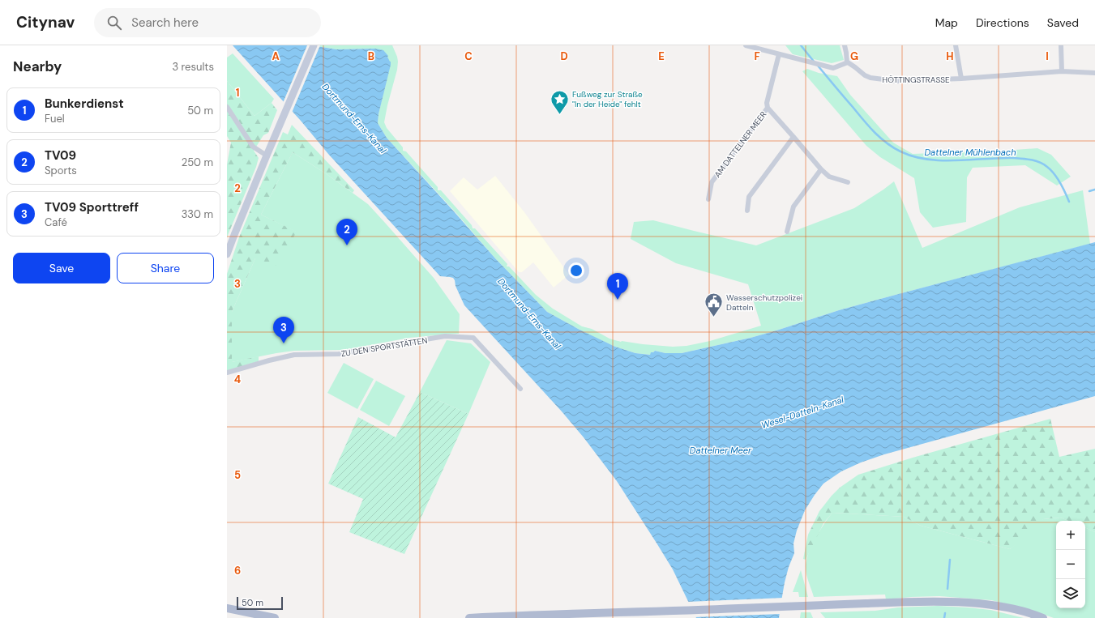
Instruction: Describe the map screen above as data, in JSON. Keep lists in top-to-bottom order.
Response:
{
  "streets": {
    "street": ["HÖTTINGSTRASSE", "AM DATTELNER MEER", "ZU DEN SPORTSTÄTTEN"]
  },
  "water": [
    "Dortmund-Ems-Kanal",
    "Dattelner Mühlenbach",
    "Wesel-Datteln-Kanal",
    "Dattelner Meer"
  ],
  "places": {
    "place": ["Fußweg zur Straße \"In der Heide\" fehlt"],
    "public building": ["Wasserschutzpolizei Datteln"]
  },
  "scale_bar": "50 m",
  "page": {
    "header": "Citynav",
    "search": "Search here",
    "nav": ["Map", "Directions", "Saved"],
    "heading": ["Nearby", "3 results"],
    "list": [
      {
        "mark": "1",
        "name": "Bunkerdienst",
        "note": "Fuel",
        "value": "50 m"
      },
      {
        "mark": "2",
        "name": "TV09",
        "note": "Sports",
        "value": "250 m"
      },
      {
        "mark": "3",
        "name": "TV09 Sporttreff",
        "note": "Café",
        "value": "330 m"
      }
    ],
    "pins": ["2", "1", "3"],
    "buttons": ["Save", "Share"],
    "map_buttons": ["+", "−"],
    "scale": "50 m"
  },
  "grid": {
    "columns": [
      "A",
      "B",
      "C",
      "D",
      "E",
      "F",
      "G",
      "H",
      "I"
    ],
    "rows": [
      "1",
      "2",
      "3",
      "4",
      "5",
      "6"
    ]
  }
}
